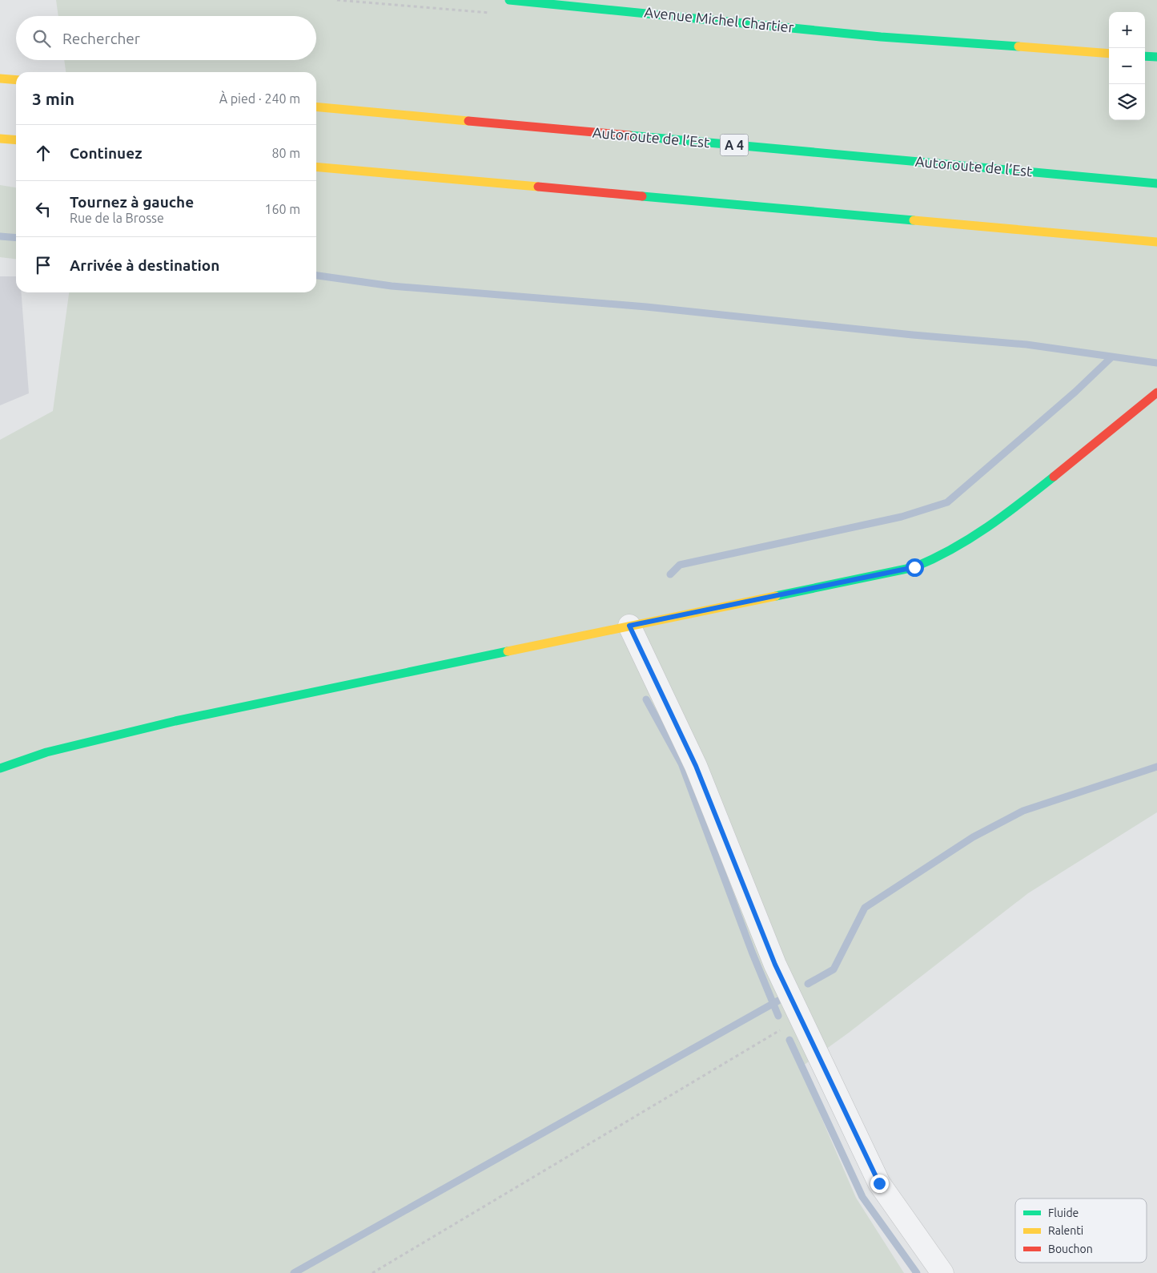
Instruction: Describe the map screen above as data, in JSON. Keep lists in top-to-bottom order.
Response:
{
  "streets": {
    "main road": ["Avenue Michel Chartier", "Autoroute de l’Est", "A 4"]
  },
  "legend": ["Fluide", "Ralenti", "Bouchon"],
  "page": {
    "map_buttons": ["+", "−"],
    "search": "Rechercher",
    "heading": ["3 min", "À pied · 240 m"],
    "list": [
      ["Continuez", "80 m"],
      ["Tournez à gauche", "Rue de la Brosse", "160 m"],
      "Arrivée à destination"
    ]
  }
}
